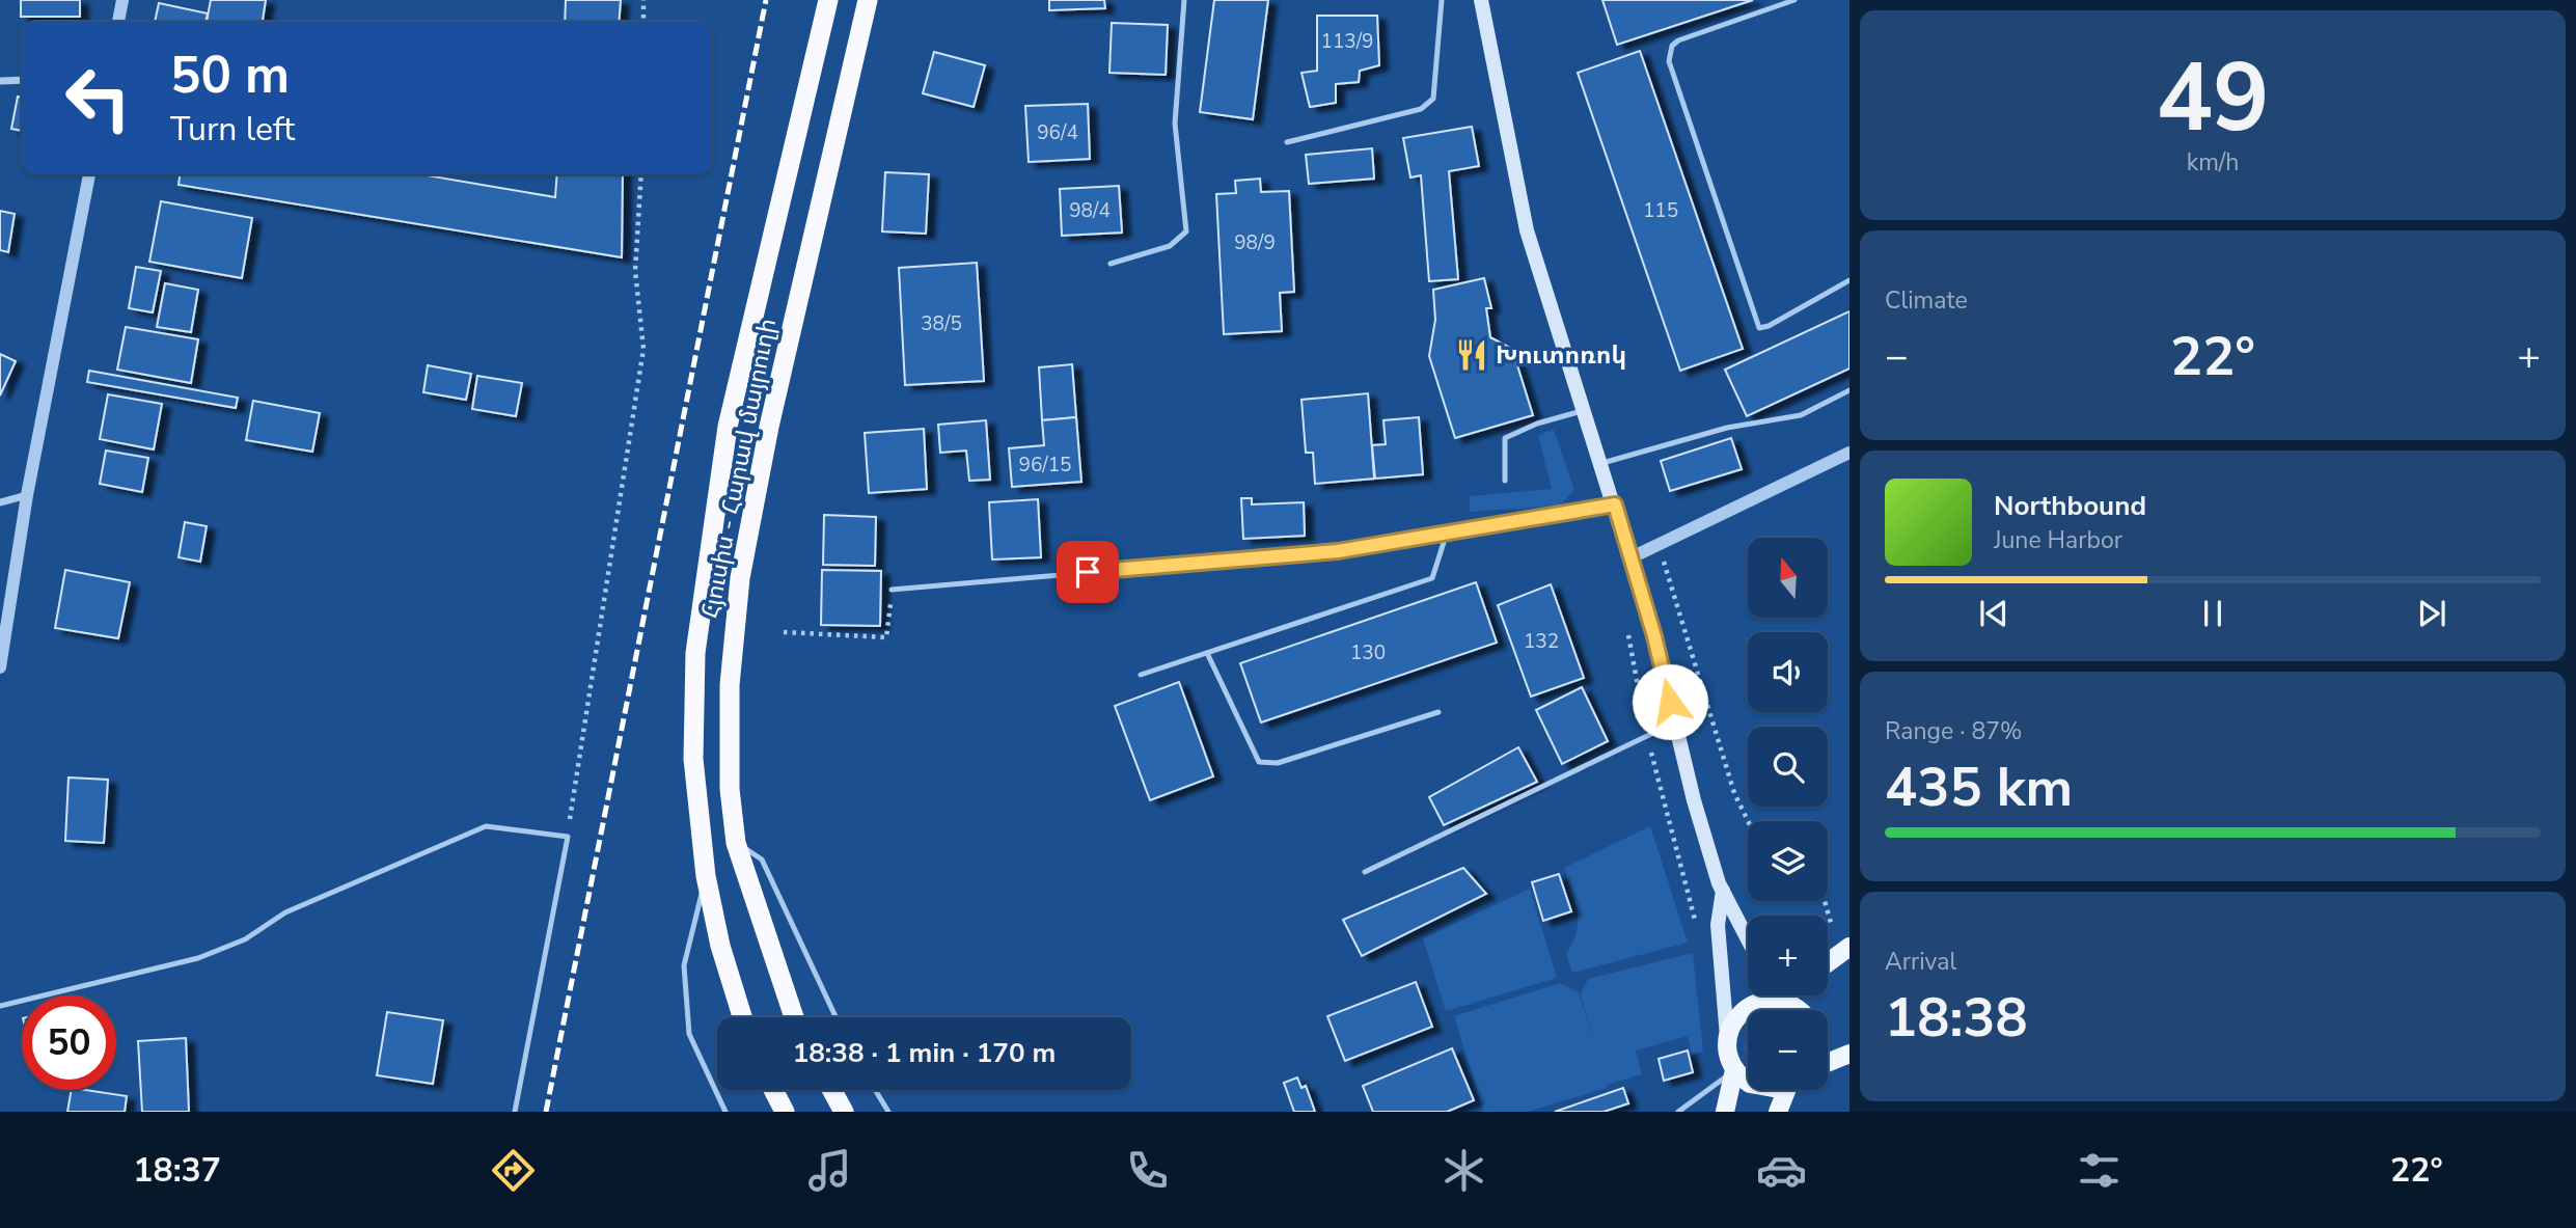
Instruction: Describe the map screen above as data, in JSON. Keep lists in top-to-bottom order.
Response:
{
  "streets": {
    "highway": ["Հյուսիս - Հարավ մայրուղի"]
  },
  "places": {
    "restaurant": ["Խուտոռոկ"]
  },
  "house_numbers": [
    "113/9",
    "96/4",
    "98/4",
    "115",
    "98/9",
    "38/5",
    "96/15",
    "132",
    "130"
  ],
  "north": "top",
  "page": {
    "tile": [
      ["49", "km/h"],
      "Climate",
      ["Range · 87%", "435 km"],
      ["Arrival", "18:38"]
    ],
    "turn": ["50 m", "Turn left"],
    "heat": ["−", "22°", "+"],
    "song": ["Northbound", "June Harbor"],
    "map_buttons": ["+", "−"],
    "limit": "50",
    "trip": "18:38 · 1 min · 170 m",
    "tabs": ["18:37", "22°"]
  }
}
